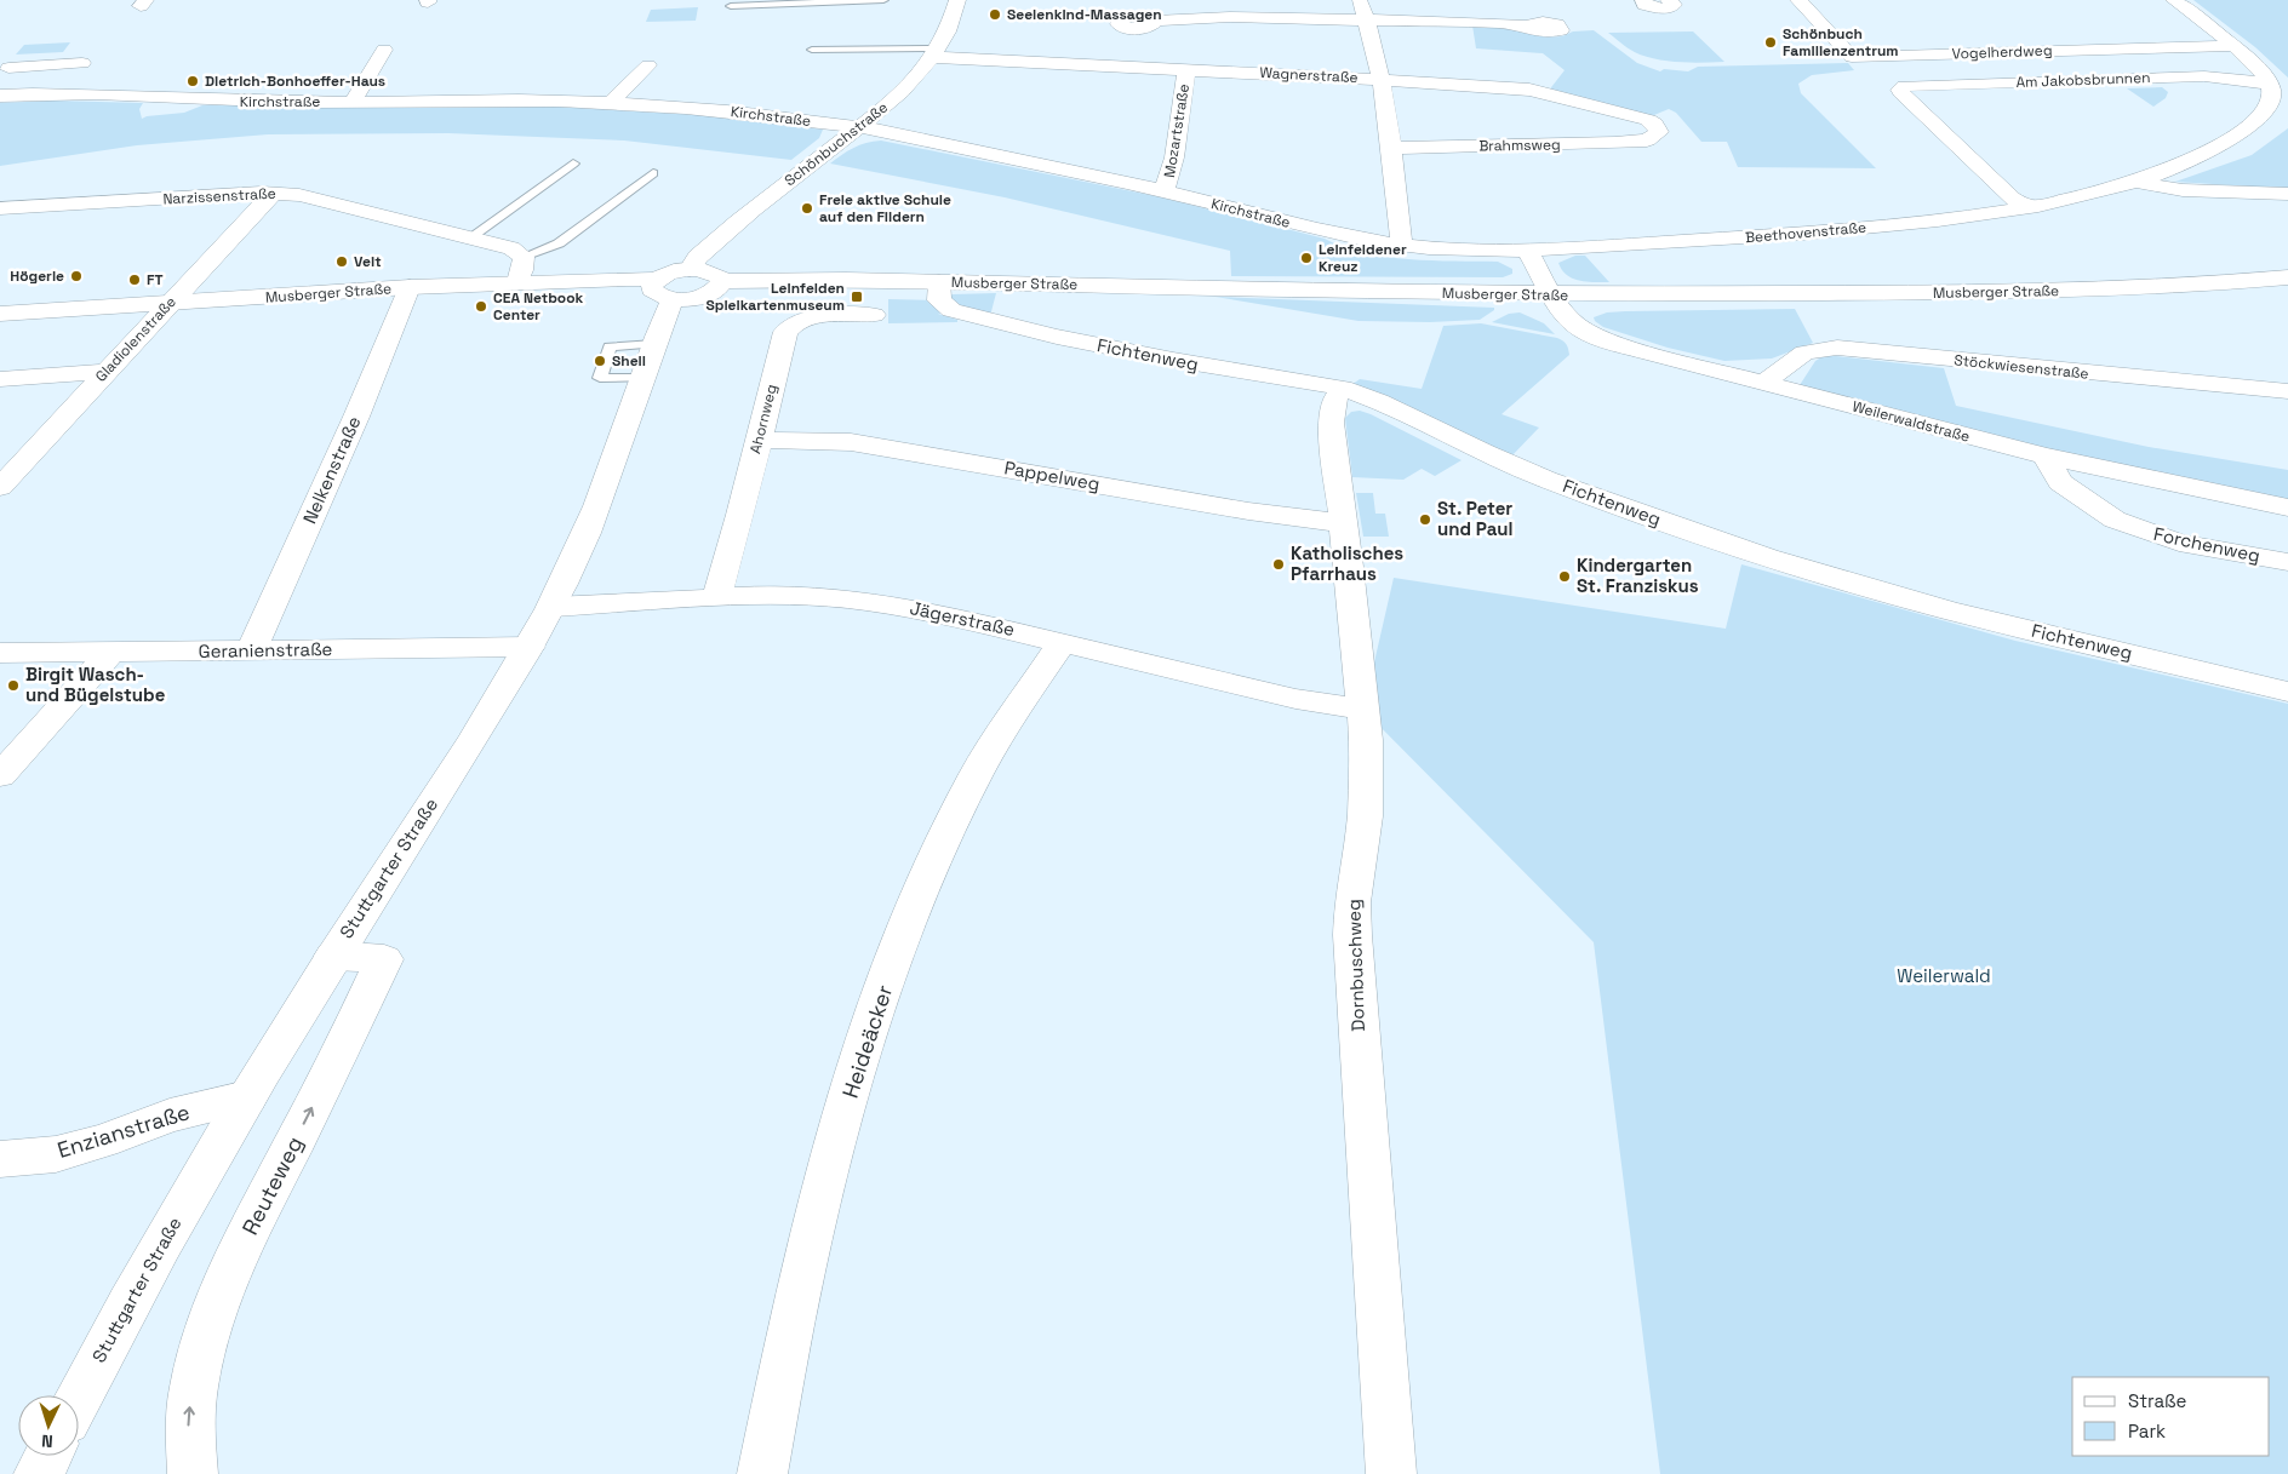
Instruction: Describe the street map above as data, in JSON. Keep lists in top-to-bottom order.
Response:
{
  "streets": {
    "street": [
      "Vogelherdweg",
      "Wagnerstraße",
      "Am Jakobsbrunnen",
      "Kirchstraße",
      "Mozartstraße",
      "Schönbuchstraße",
      "Brahmsweg",
      "Narzissenstraße",
      "Beethovenstraße",
      "Musberger Straße",
      "Gladiolenstraße",
      "Fichtenweg",
      "Stöckwiesenstraße",
      "Ahornweg",
      "Weilerwaldstraße",
      "Nelkenstraße",
      "Pappelweg",
      "Forchenweg",
      "Jägerstraße",
      "Geranienstraße",
      "Stuttgarter Straße",
      "Dornbuschweg",
      "Heideäcker",
      "Enzianstraße",
      "Reuteweg"
    ]
  },
  "crossings": [
    ["Wagnerstraße", "Mozartstraße"],
    ["Wagnerstraße", "Schönbuchstraße"],
    ["Wagnerstraße", "Brahmsweg"],
    ["Am Jakobsbrunnen", "Beethovenstraße"],
    ["Kirchstraße", "Mozartstraße"],
    ["Kirchstraße", "Schönbuchstraße"],
    ["Kirchstraße", "Beethovenstraße"],
    ["Schönbuchstraße", "Musberger Straße"],
    ["Narzissenstraße", "Gladiolenstraße"],
    ["Musberger Straße", "Gladiolenstraße"],
    ["Musberger Straße", "Fichtenweg"],
    ["Musberger Straße", "Weilerwaldstraße"],
    ["Musberger Straße", "Nelkenstraße"],
    ["Fichtenweg", "Dornbuschweg"],
    ["Stöckwiesenstraße", "Weilerwaldstraße"],
    ["Ahornweg", "Pappelweg"],
    ["Ahornweg", "Jägerstraße"],
    ["Weilerwaldstraße", "Forchenweg"],
    ["Nelkenstraße", "Geranienstraße"],
    ["Pappelweg", "Dornbuschweg"],
    ["Jägerstraße", "Stuttgarter Straße"],
    ["Jägerstraße", "Dornbuschweg"],
    ["Jägerstraße", "Heideäcker"],
    ["Geranienstraße", "Stuttgarter Straße"],
    ["Stuttgarter Straße", "Enzianstraße"],
    ["Stuttgarter Straße", "Reuteweg"]
  ],
  "one_way": ["Reuteweg"],
  "parks": ["Weilerwald"],
  "places": {
    "other": [
      "Seelenkind-Massagen",
      "Schönbuch Familienzentrum",
      "Dietrich-Bonhoeffer-Haus",
      "Freie aktive Schule auf den Fildern",
      "Leinfeldener Kreuz",
      "Veit",
      "Högerle",
      "FT",
      "CEA Netbook Center",
      "Shell",
      "St. Peter und Paul",
      "Katholisches Pfarrhaus",
      "Kindergarten St. Franziskus",
      "Birgit Wasch- und Bügelstube"
    ],
    "transit": ["Leinfelden Spielkartenmuseum"]
  },
  "legend": ["Straße", "Park"],
  "north": "bottom"
}
